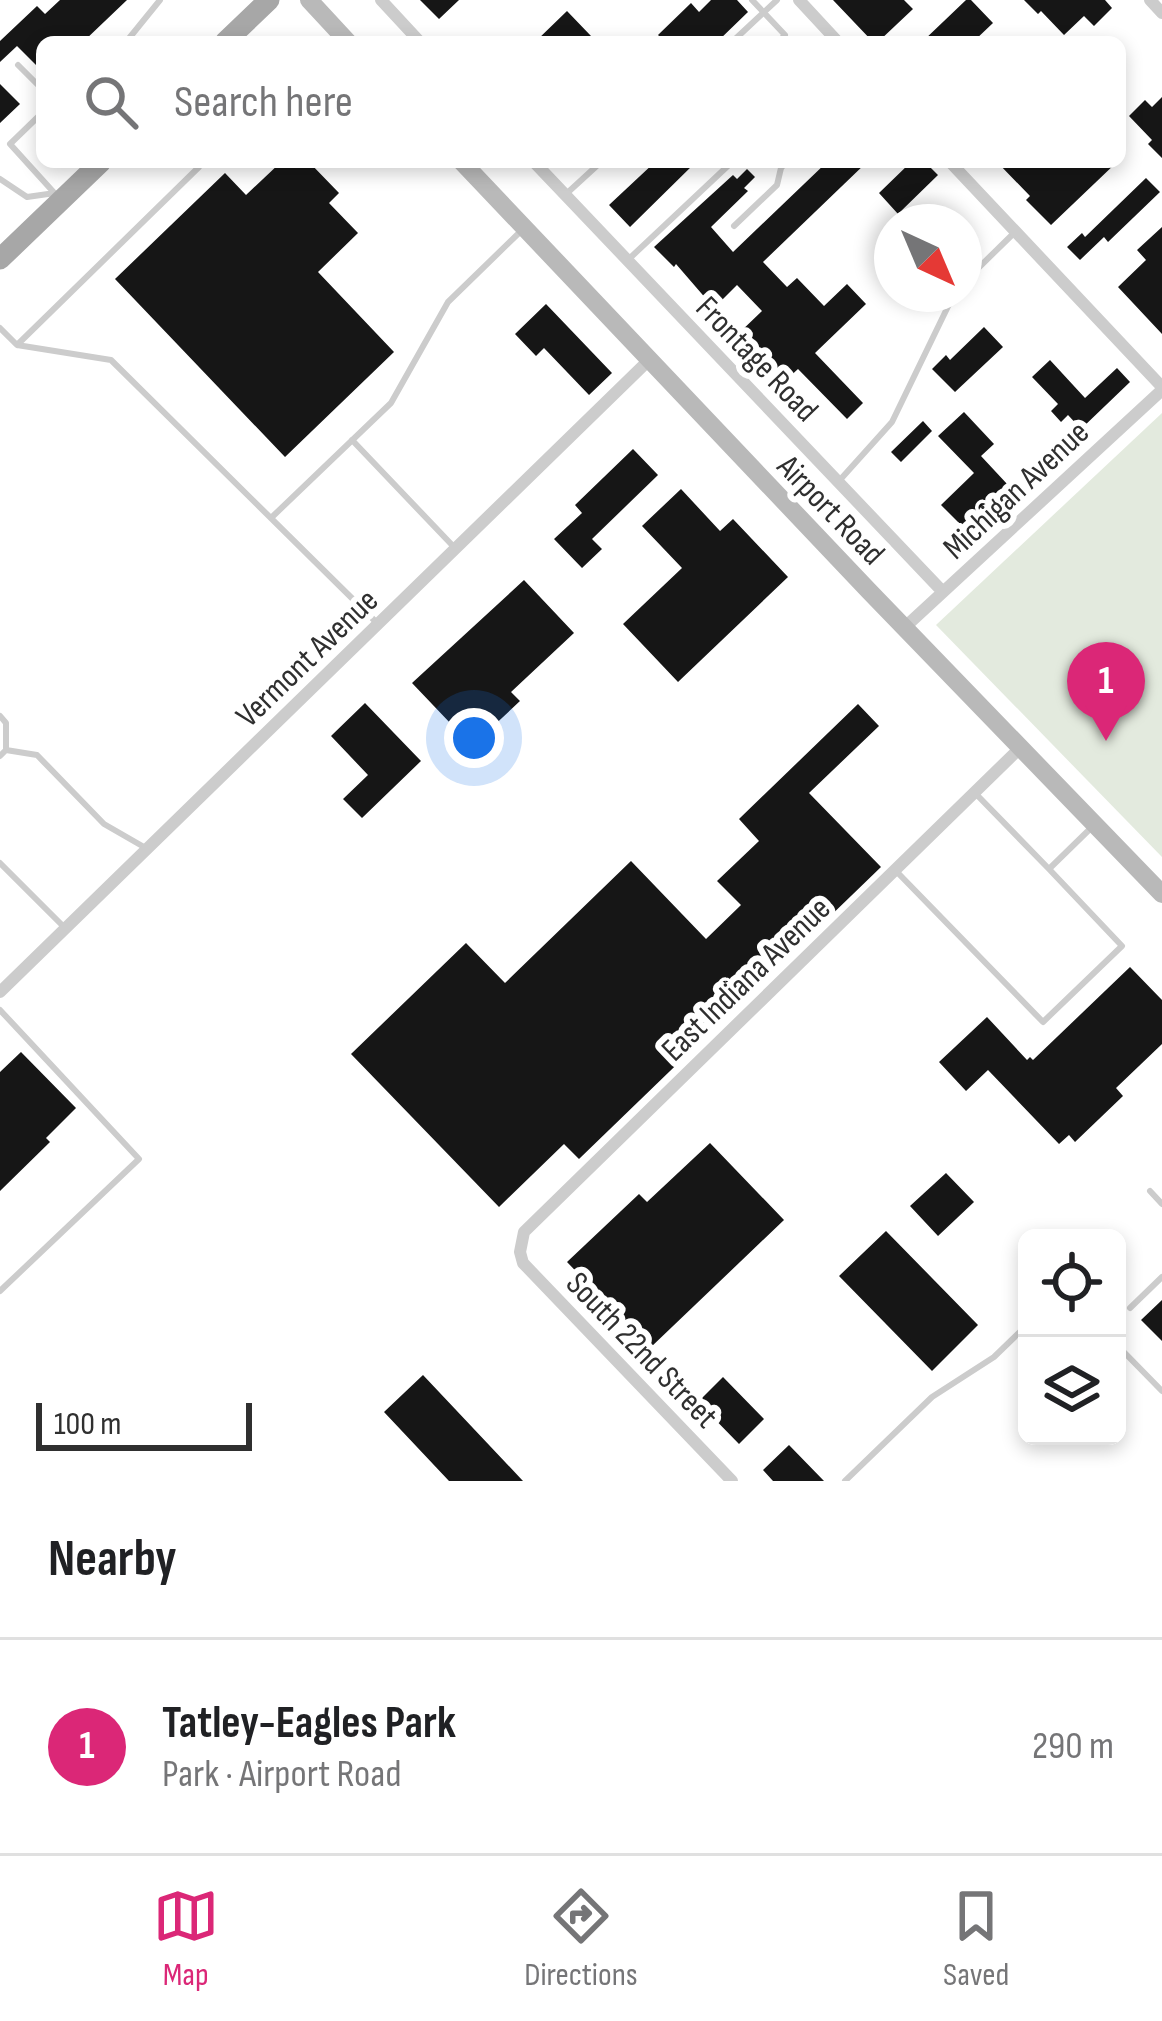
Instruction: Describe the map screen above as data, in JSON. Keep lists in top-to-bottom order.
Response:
{
  "streets": {
    "main road": ["Airport Road"],
    "street": [
      "Frontage Road",
      "Michigan Avenue",
      "Vermont Avenue",
      "East Indiana Avenue",
      "South 22nd Street"
    ]
  },
  "crossings": [
    ["Frontage Road", "Michigan Avenue"],
    ["Michigan Avenue", "Airport Road"],
    ["Airport Road", "Vermont Avenue"],
    ["Airport Road", "East Indiana Avenue"],
    ["East Indiana Avenue", "South 22nd Street"]
  ],
  "scale_bar": "100 m",
  "north": "bottom right",
  "page": {
    "search": "Search here",
    "pins": "1",
    "scale": "100 m",
    "heading": "Nearby",
    "list": [
      {
        "mark": "1",
        "name": "Tatley-Eagles Park",
        "note": "Park · Airport Road",
        "value": "290 m"
      }
    ],
    "nav": ["Map", "Directions", "Saved"]
  }
}
